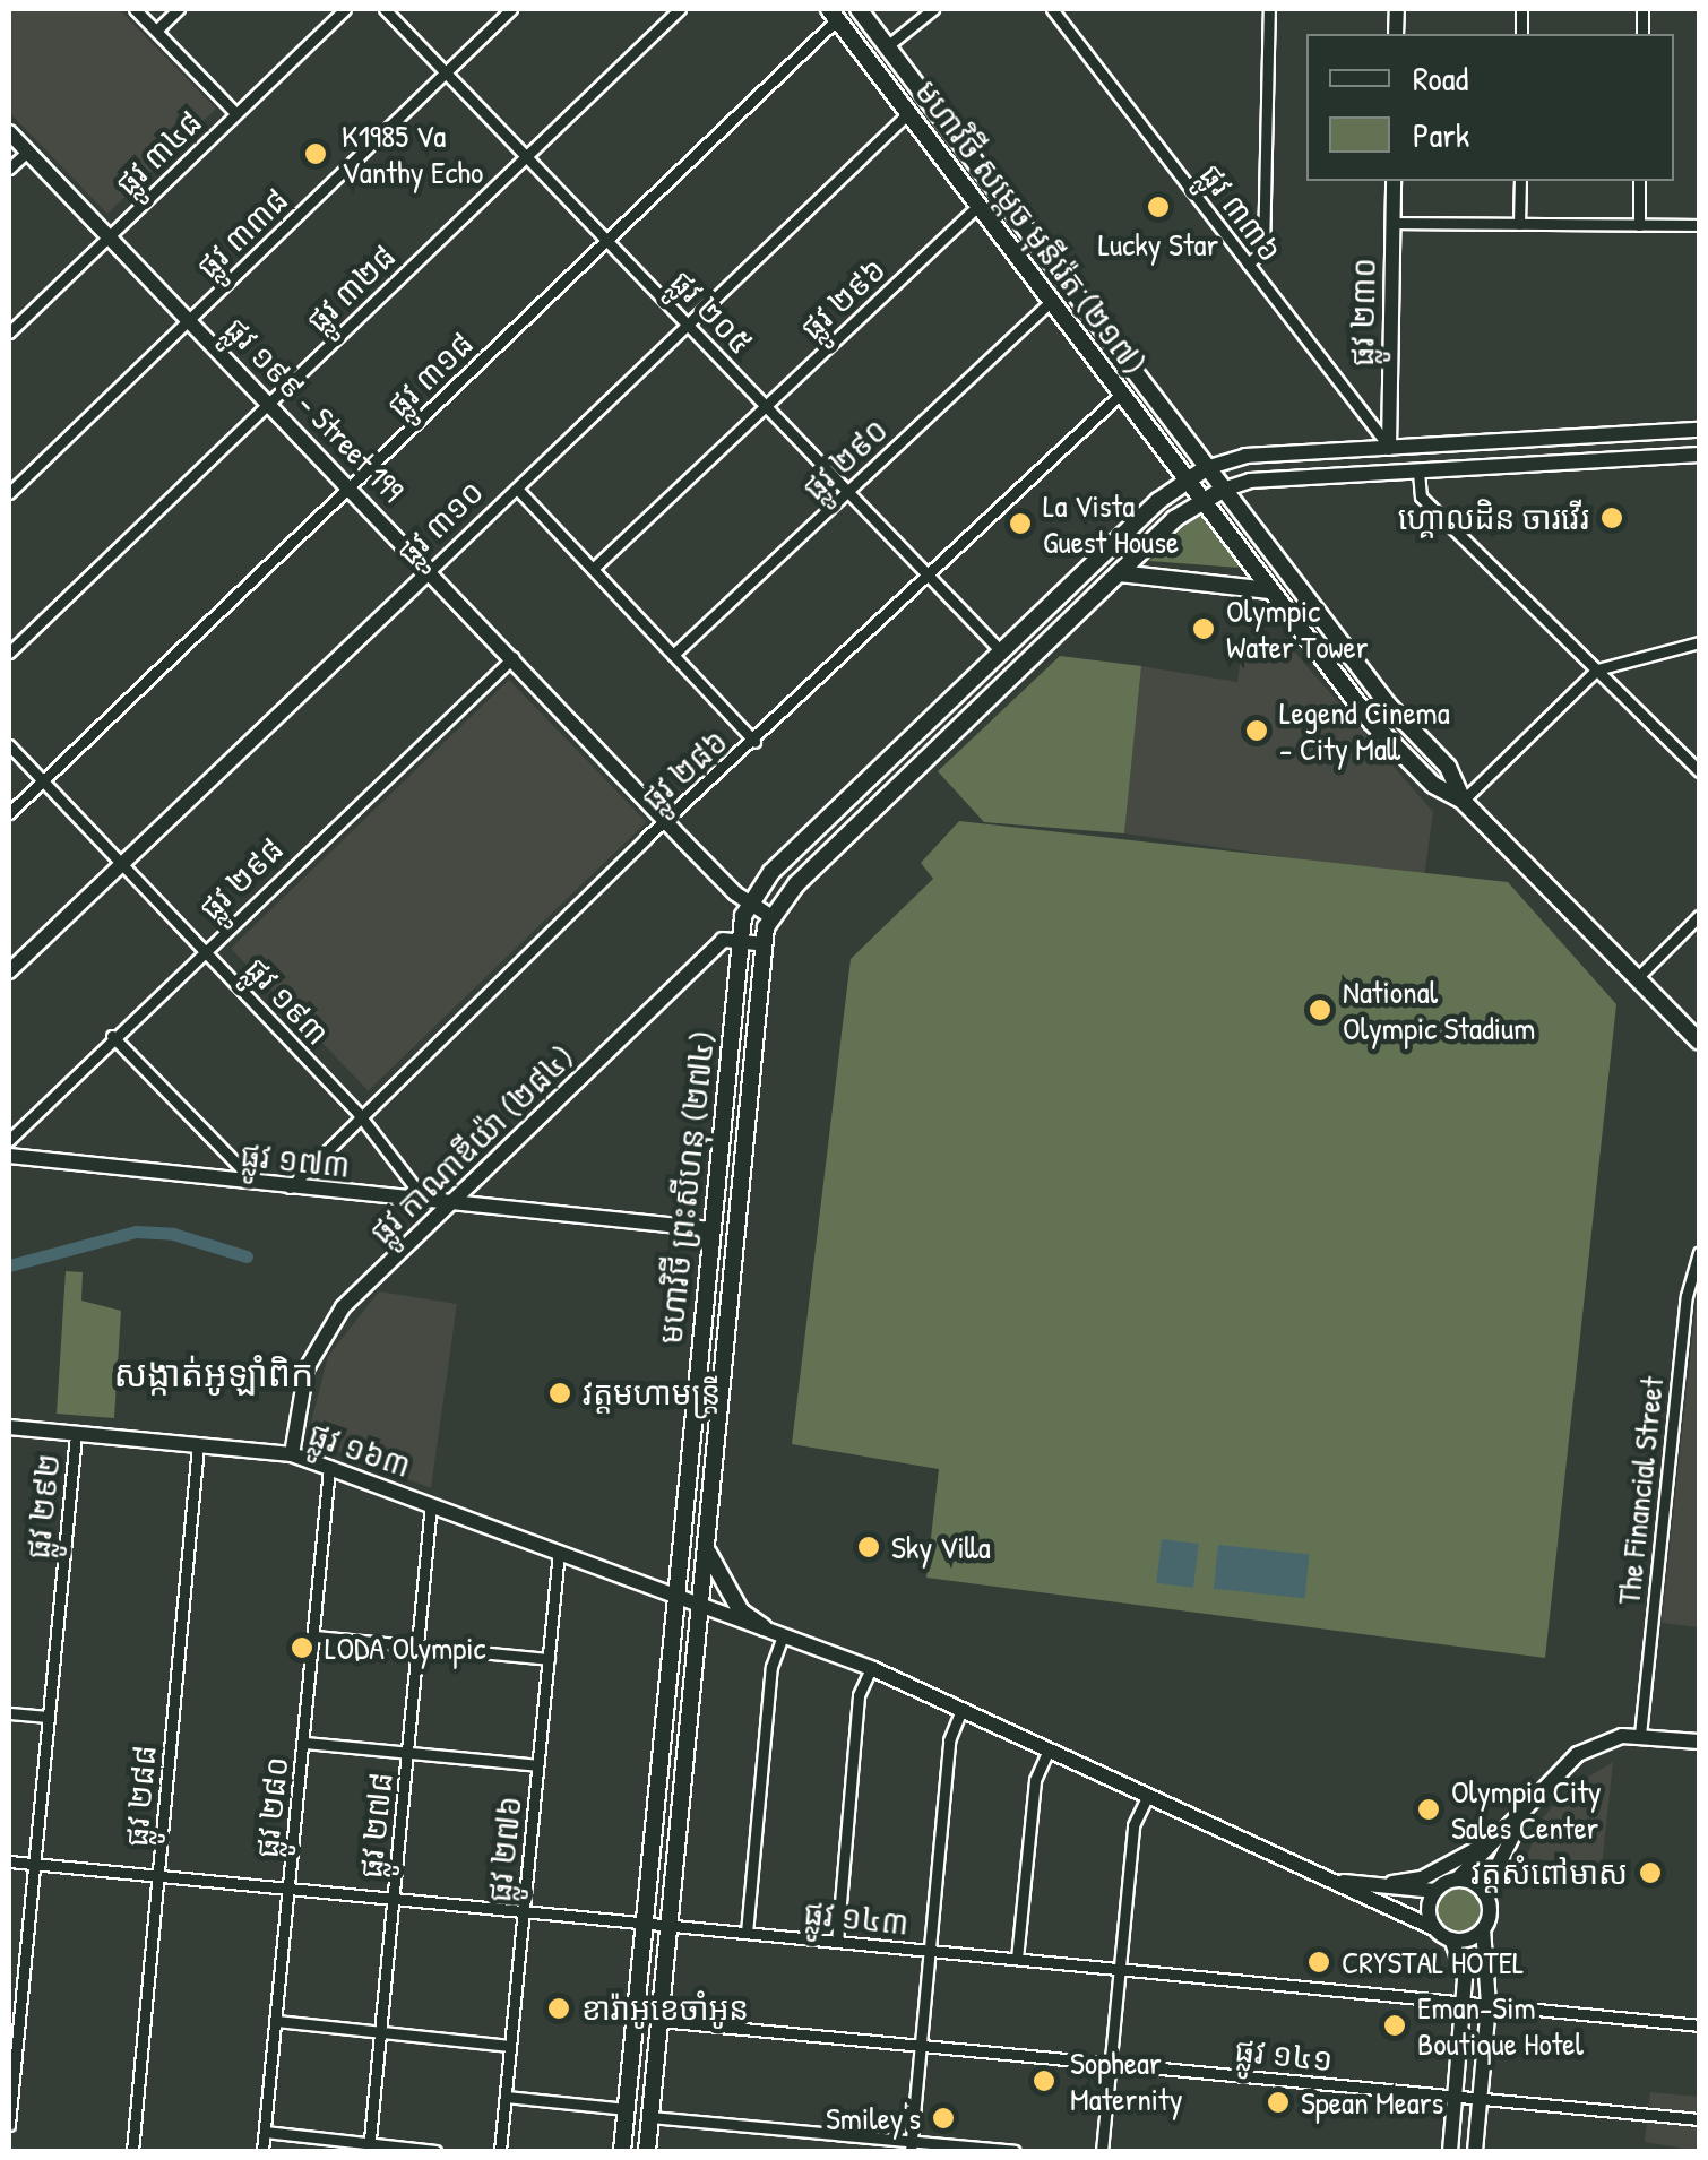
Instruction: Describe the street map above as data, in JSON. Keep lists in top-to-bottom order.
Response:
{
  "streets": {
    "main road": ["មហាវិថី សម្តេច មុនីរ៉េត (២១៧)", "មហាវិថី ព្រះសីហនុ (២៧៤)"],
    "street": [
      "ផ្លូវ ៣៤៨",
      "ផ្លូវ ៣៣៦",
      "ផ្លូវ ៣៣៨",
      "ផ្លូវ ៣២៨",
      "ផ្លូវ ២៩៦",
      "ផ្លូវ ២០៥",
      "ផ្លូវ ២៣០",
      "ផ្លូវ ៣១៨",
      "ផ្លូវ ១៩៩ - Street 199",
      "ផ្លូវ ២៩០",
      "ផ្លូវ ៣១០",
      "ផ្លូវ ២៨៦",
      "ផ្លូវ ២៩៨",
      "ផ្លូវ ១៩៣",
      "ផ្លូវ កាណាឌីយ៉ា (២៨៤)",
      "ផ្លូវ ១៧៣",
      "ផ្លូវ ១៦៣",
      "The Financial Street",
      "ផ្លូវ ២៩២",
      "ផ្លូវ ២៨៨",
      "ផ្លូវ ២៨០",
      "ផ្លូវ ២៧៨",
      "ផ្លូវ ២៧៦",
      "ផ្លូវ ១៤៣",
      "ផ្លូវ ១៤១"
    ]
  },
  "crossings": [
    ["ផ្លូវ ៣៤៨", "ផ្លូវ ១៩៩ - Street 199"],
    ["ផ្លូវ ៣៣៦", "ផ្លូវ ២៣០"],
    ["មហាវិថី សម្តេច មុនីរ៉េត (២១៧)", "ផ្លូវ ២៩៦"],
    ["មហាវិថី សម្តេច មុនីរ៉េត (២១៧)", "ផ្លូវ ៣១៨"],
    ["មហាវិថី សម្តេច មុនីរ៉េត (២១៧)", "ផ្លូវ ២៩០"],
    ["មហាវិថី សម្តេច មុនីរ៉េត (២១៧)", "ផ្លូវ ៣១០"],
    ["មហាវិថី សម្តេច មុនីរ៉េត (២១៧)", "ផ្លូវ ២៨៦"],
    ["មហាវិថី សម្តេច មុនីរ៉េត (២១៧)", "មហាវិថី ព្រះសីហនុ (២៧៤)"],
    ["ផ្លូវ ៣៣៨", "ផ្លូវ ២០៥"],
    ["ផ្លូវ ៣៣៨", "ផ្លូវ ១៩៩ - Street 199"],
    ["ផ្លូវ ៣២៨", "ផ្លូវ ២០៥"],
    ["ផ្លូវ ៣២៨", "ផ្លូវ ១៩៩ - Street 199"],
    ["ផ្លូវ ២៩៦", "ផ្លូវ ២០៥"],
    ["ផ្លូវ ២០៥", "ផ្លូវ ៣១៨"],
    ["ផ្លូវ ២០៥", "ផ្លូវ ២៩០"],
    ["ផ្លូវ ២០៥", "ផ្លូវ ៣១០"],
    ["ផ្លូវ ២០៥", "ផ្លូវ ២៨៦"],
    ["ផ្លូវ ២០៥", "មហាវិថី ព្រះសីហនុ (២៧៤)"],
    ["ផ្លូវ ៣១៨", "ផ្លូវ ១៩៩ - Street 199"],
    ["ផ្លូវ ៣១៨", "ផ្លូវ ១៩៣"],
    ["ផ្លូវ ១៩៩ - Street 199", "ផ្លូវ ៣១០"],
    ["ផ្លូវ ១៩៩ - Street 199", "ផ្លូវ ២៨៦"],
    ["ផ្លូវ ១៩៩ - Street 199", "ផ្លូវ ២៩៨"],
    ["ផ្លូវ ១៩៩ - Street 199", "មហាវិថី ព្រះសីហនុ (២៧៤)"],
    ["ផ្លូវ ៣១០", "ផ្លូវ ១៩៣"],
    ["ផ្លូវ ២៨៦", "ផ្លូវ ១៩៣"],
    ["ផ្លូវ ២៨៦", "ផ្លូវ ១៧៣"],
    ["ផ្លូវ ២៩៨", "ផ្លូវ ១៩៣"],
    ["ផ្លូវ ១៩៣", "ផ្លូវ ១៧៣"],
    ["ផ្លូវ កាណាឌីយ៉ា (២៨៤)", "ផ្លូវ ១៧៣"],
    ["ផ្លូវ កាណាឌីយ៉ា (២៨៤)", "មហាវិថី ព្រះសីហនុ (២៧៤)"],
    ["ផ្លូវ កាណាឌីយ៉ា (២៨៤)", "ផ្លូវ ១៦៣"],
    ["ផ្លូវ ១៧៣", "មហាវិថី ព្រះសីហនុ (២៧៤)"],
    ["មហាវិថី ព្រះសីហនុ (២៧៤)", "ផ្លូវ ១៦៣"],
    ["មហាវិថី ព្រះសីហនុ (២៧៤)", "ផ្លូវ ១៤៣"],
    ["មហាវិថី ព្រះសីហនុ (២៧៤)", "ផ្លូវ ១៤១"],
    ["ផ្លូវ ១៦៣", "ផ្លូវ ២៩២"],
    ["ផ្លូវ ១៦៣", "ផ្លូវ ២៨៨"],
    ["ផ្លូវ ១៦៣", "ផ្លូវ ២៨០"],
    ["ផ្លូវ ១៦៣", "ផ្លូវ ២៧៨"],
    ["ផ្លូវ ១៦៣", "ផ្លូវ ២៧៦"],
    ["ផ្លូវ ២៩២", "ផ្លូវ ១៤៣"],
    ["ផ្លូវ ២៨៨", "ផ្លូវ ១៤៣"],
    ["ផ្លូវ ២៨០", "ផ្លូវ ១៤៣"],
    ["ផ្លូវ ២៧៨", "ផ្លូវ ១៤៣"],
    ["ផ្លូវ ២៧៦", "ផ្លូវ ១៤៣"]
  ],
  "districts": ["សង្កាត់អូឡាំពិក"],
  "places": [
    "K1985 Va Vanthy Echo",
    "Lucky Star",
    "ហ្គោលដិន ចារវើរ",
    "La Vista Guest House",
    "Olympic Water Tower",
    "Legend Cinema - City Mall",
    "National Olympic Stadium",
    "វត្តមហាមន្រ្តី",
    "Sky Villa",
    "LODA Olympic",
    "Olympia City Sales Center",
    "វត្តសំពៅមាស",
    "CRYSTAL HOTEL",
    "ខារ៉ាអូខេចាំអូន",
    "Eman-Sim Boutique Hotel",
    "Sophear Maternity",
    "Spean Mears",
    "Smiley's"
  ],
  "legend": ["Road", "Park"]
}
